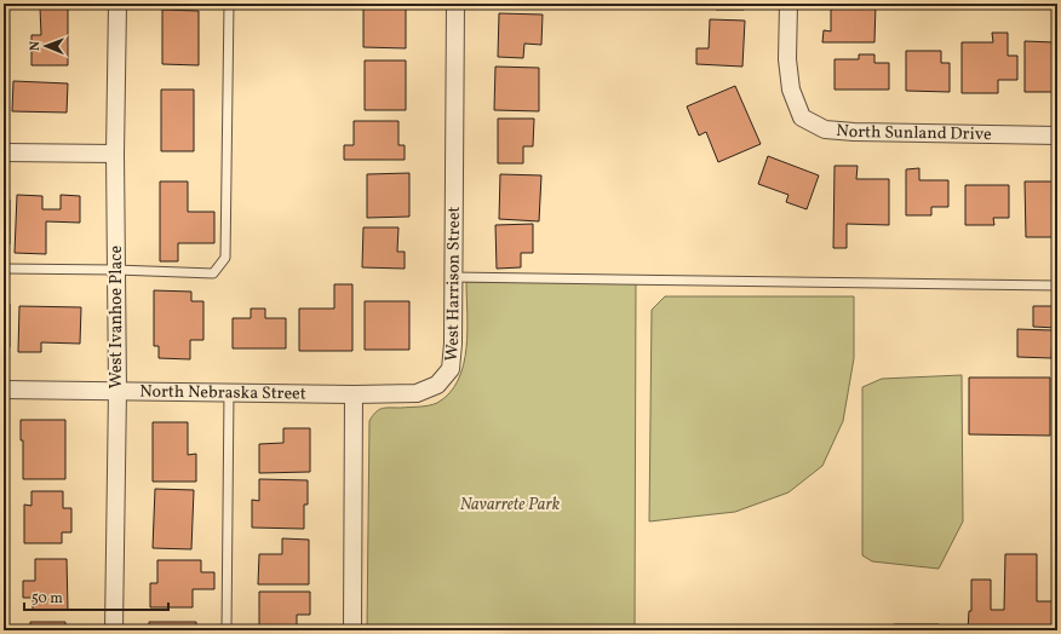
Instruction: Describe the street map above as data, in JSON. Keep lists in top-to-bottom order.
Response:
{
  "streets": {
    "street": [
      "North Sunland Drive",
      "West Harrison Street",
      "West Ivanhoe Place",
      "North Nebraska Street"
    ]
  },
  "crossings": [
    ["West Harrison Street", "North Nebraska Street"],
    ["West Ivanhoe Place", "North Nebraska Street"]
  ],
  "parks": ["Navarrete Park"],
  "scale_bar": "50 m",
  "north": "left"
}
